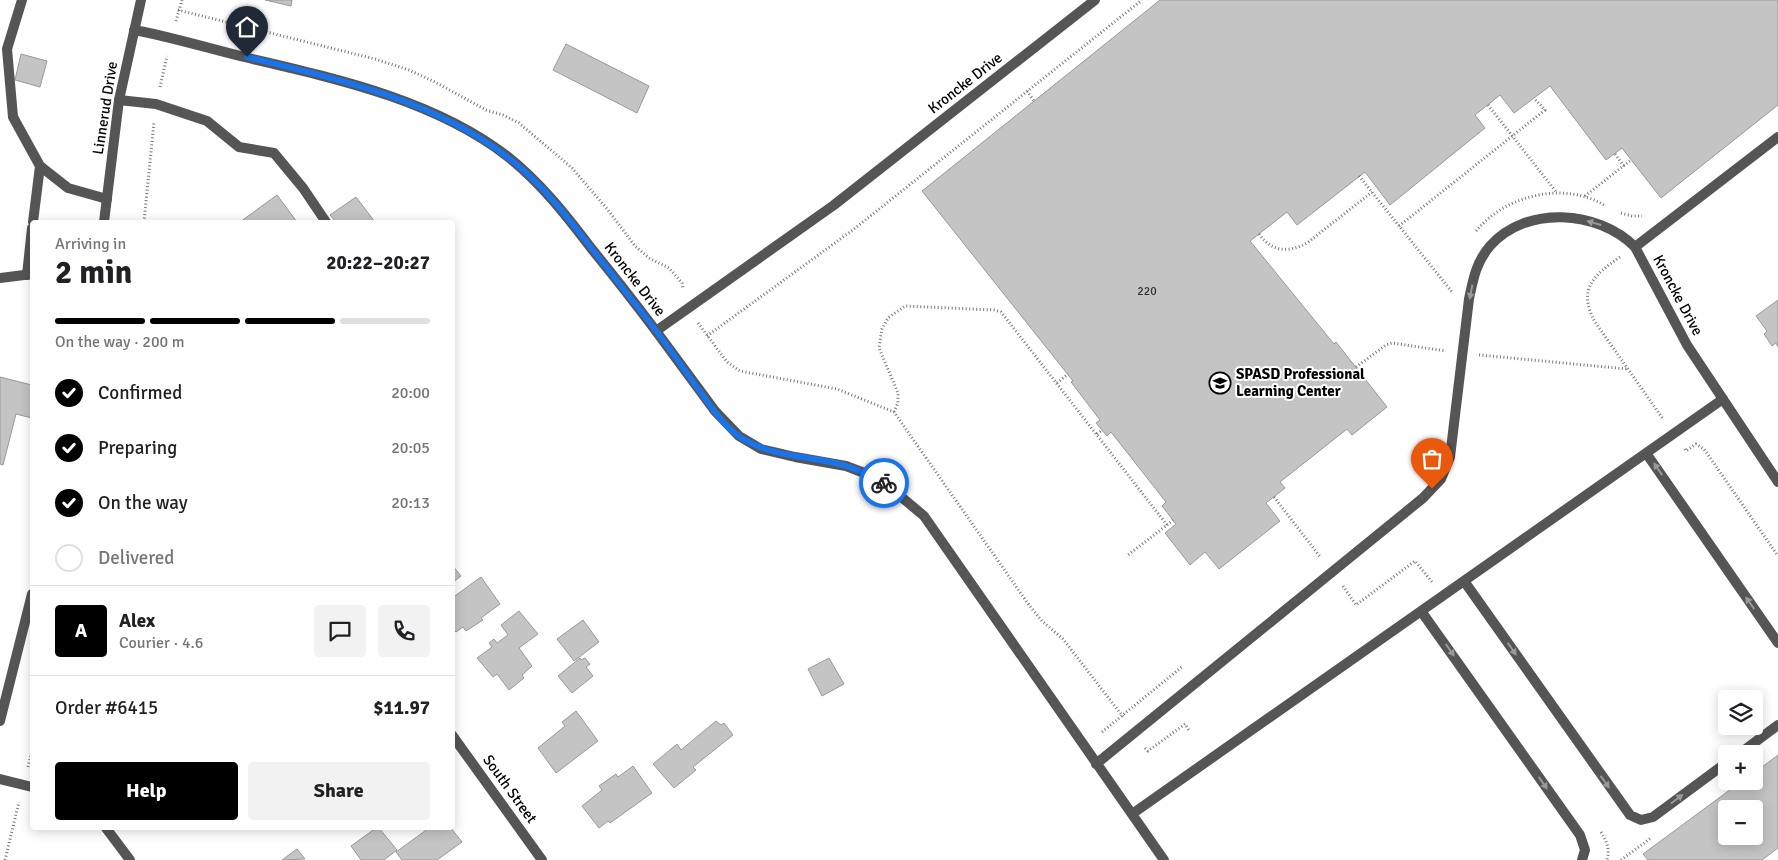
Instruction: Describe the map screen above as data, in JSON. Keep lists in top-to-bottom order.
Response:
{
  "streets": {
    "street": ["Kroncke Drive", "Linnerud Drive", "South Street"]
  },
  "crossings": [
    ["Kroncke Drive", "Linnerud Drive"]
  ],
  "places": {
    "school or university": ["SPASD Professional Learning Center"]
  },
  "house_numbers": ["220"],
  "page": {
    "heading": ["2 min", "Arriving in", "20:22–20:27"],
    "panel": [
      "Alex",
      "Courier · 4.6",
      "Order #6415",
      "$11.97"
    ],
    "bar": "On the way · 200 m",
    "list": [
      ["Confirmed", "20:00"],
      ["Preparing", "20:05"],
      ["On the way", "20:13"],
      "Delivered"
    ],
    "round": "A",
    "map_buttons": ["+", "−"],
    "buttons": ["Help", "Share"]
  }
}
